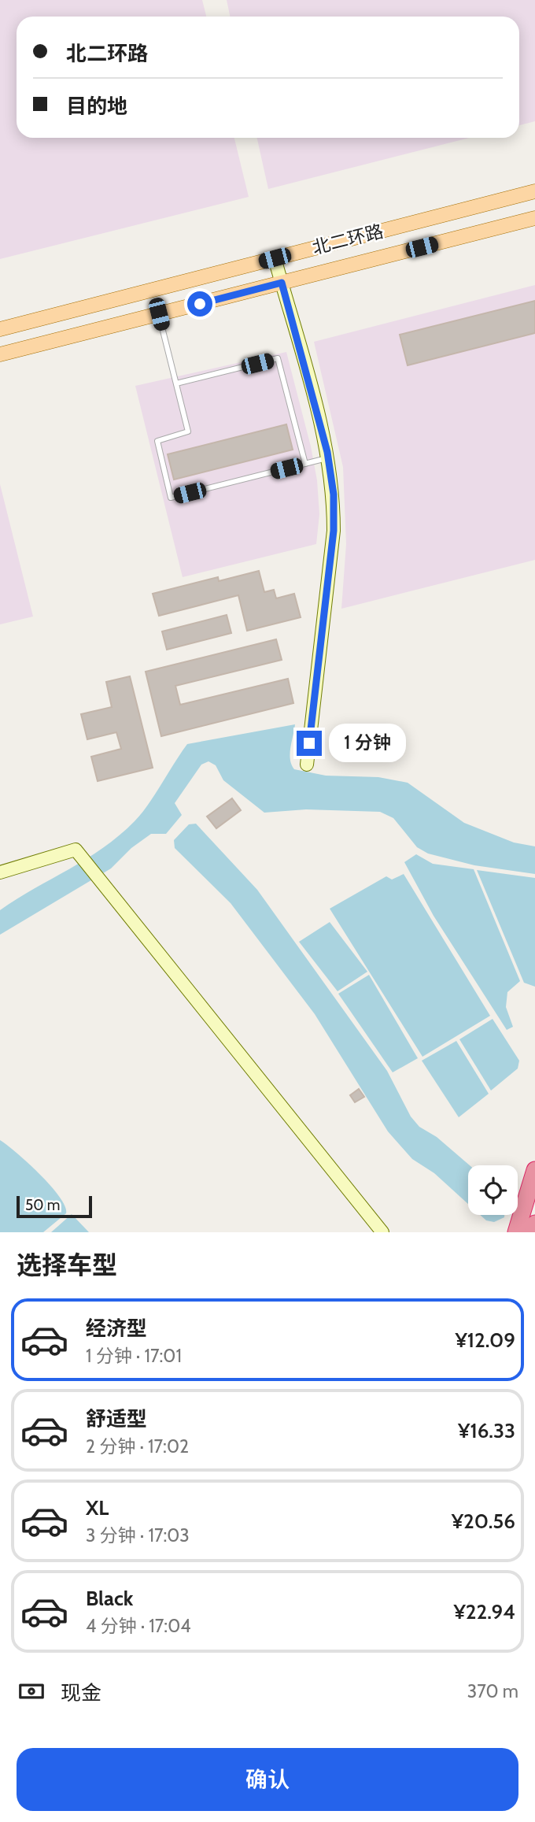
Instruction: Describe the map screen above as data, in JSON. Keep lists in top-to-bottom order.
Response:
{
  "streets": {
    "main road": ["北二环路"]
  },
  "scale_bar": "50 m",
  "page": {
    "banner": ["北二环路", "目的地"],
    "bubble": "1 分钟",
    "scale": "50 m",
    "heading": "选择车型",
    "list": [
      {
        "name": "经济型",
        "note": "1 分钟 · 17:01",
        "value": "¥12.09"
      },
      {
        "name": "舒适型",
        "note": "2 分钟 · 17:02",
        "value": "¥16.33"
      },
      {
        "name": "XL",
        "note": "3 分钟 · 17:03",
        "value": "¥20.56"
      },
      {
        "name": "Black",
        "note": "4 分钟 · 17:04",
        "value": "¥22.94"
      }
    ],
    "pay": ["现金", "370 m"],
    "buttons": "确认"
  }
}
